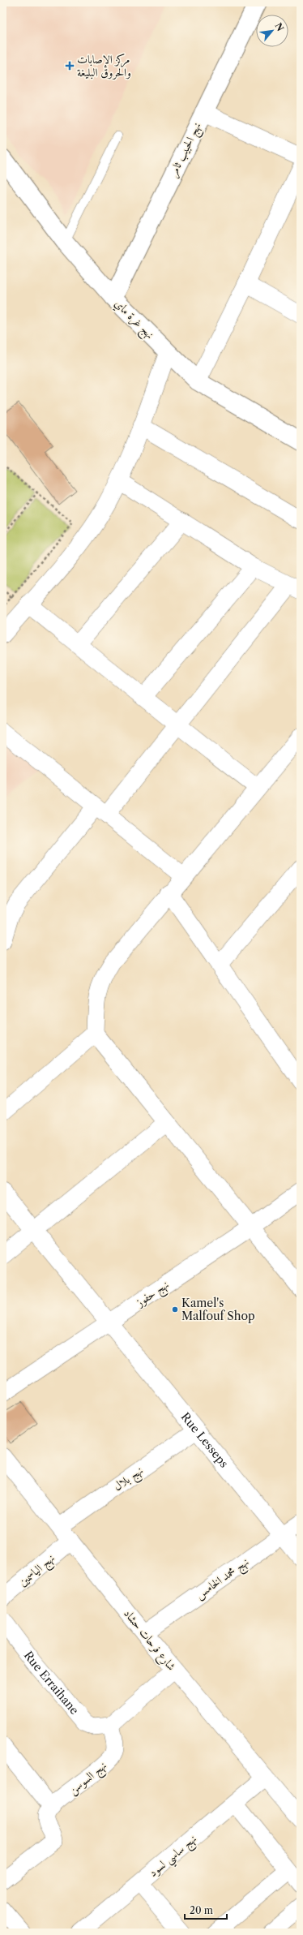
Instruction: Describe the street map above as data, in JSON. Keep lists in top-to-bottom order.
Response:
{
  "streets": {
    "street": [
      "نهج الحبيب ثامر",
      "نهج غرة ماي",
      "نهج حفوز",
      "Rue Lesseps",
      "نهج بلال",
      "نهج الياسمين",
      "نهج محمد الخامس",
      "شارع فرحات حشاد",
      "Rue Erraihane",
      "نهج السوسن",
      "نهج ساسي لسود"
    ]
  },
  "crossings": [
    ["نهج الحبيب ثامر", "نهج غرة ماي"],
    ["نهج حفوز", "Rue Lesseps"],
    ["Rue Lesseps", "نهج بلال"],
    ["Rue Lesseps", "نهج محمد الخامس"],
    ["نهج بلال", "شارع فرحات حشاد"],
    ["نهج الياسمين", "شارع فرحات حشاد"],
    ["نهج محمد الخامس", "شارع فرحات حشاد"],
    ["شارع فرحات حشاد", "نهج ساسي لسود"],
    ["Rue Erraihane", "نهج السوسن"]
  ],
  "places": {
    "health": ["مركز الإصابات والحروق البليغة"],
    "other": ["Kamel's Malfouf Shop"]
  },
  "scale_bar": "20 m",
  "north": "top right"
}
